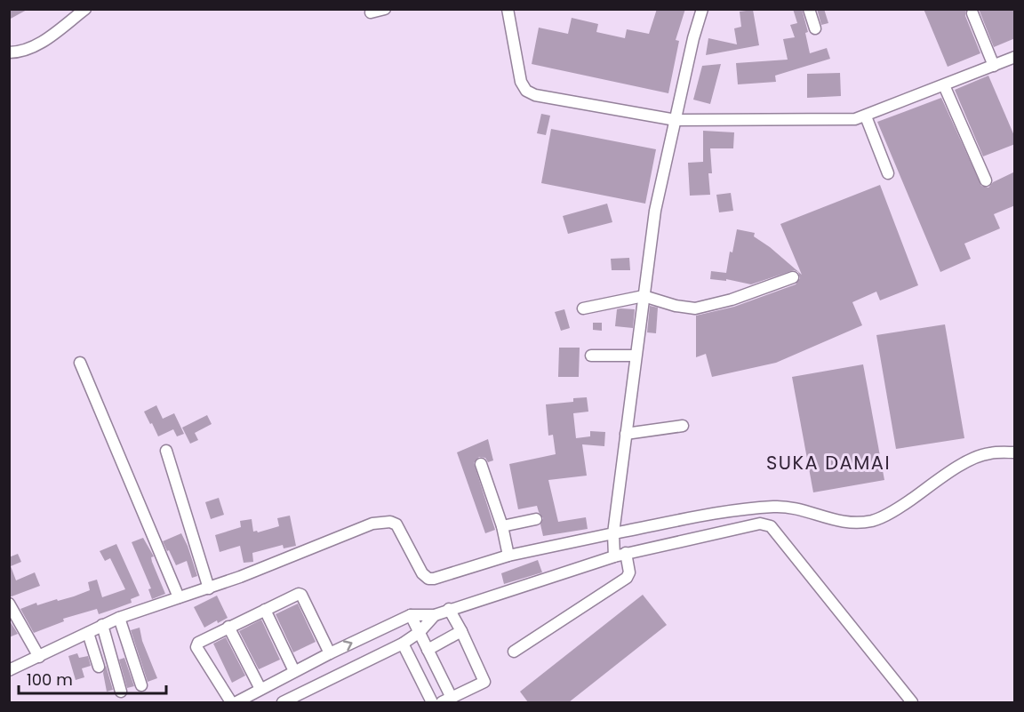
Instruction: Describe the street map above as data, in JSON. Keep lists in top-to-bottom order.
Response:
{
  "districts": ["SUKA DAMAI"],
  "scale_bar": "100 m"
}
